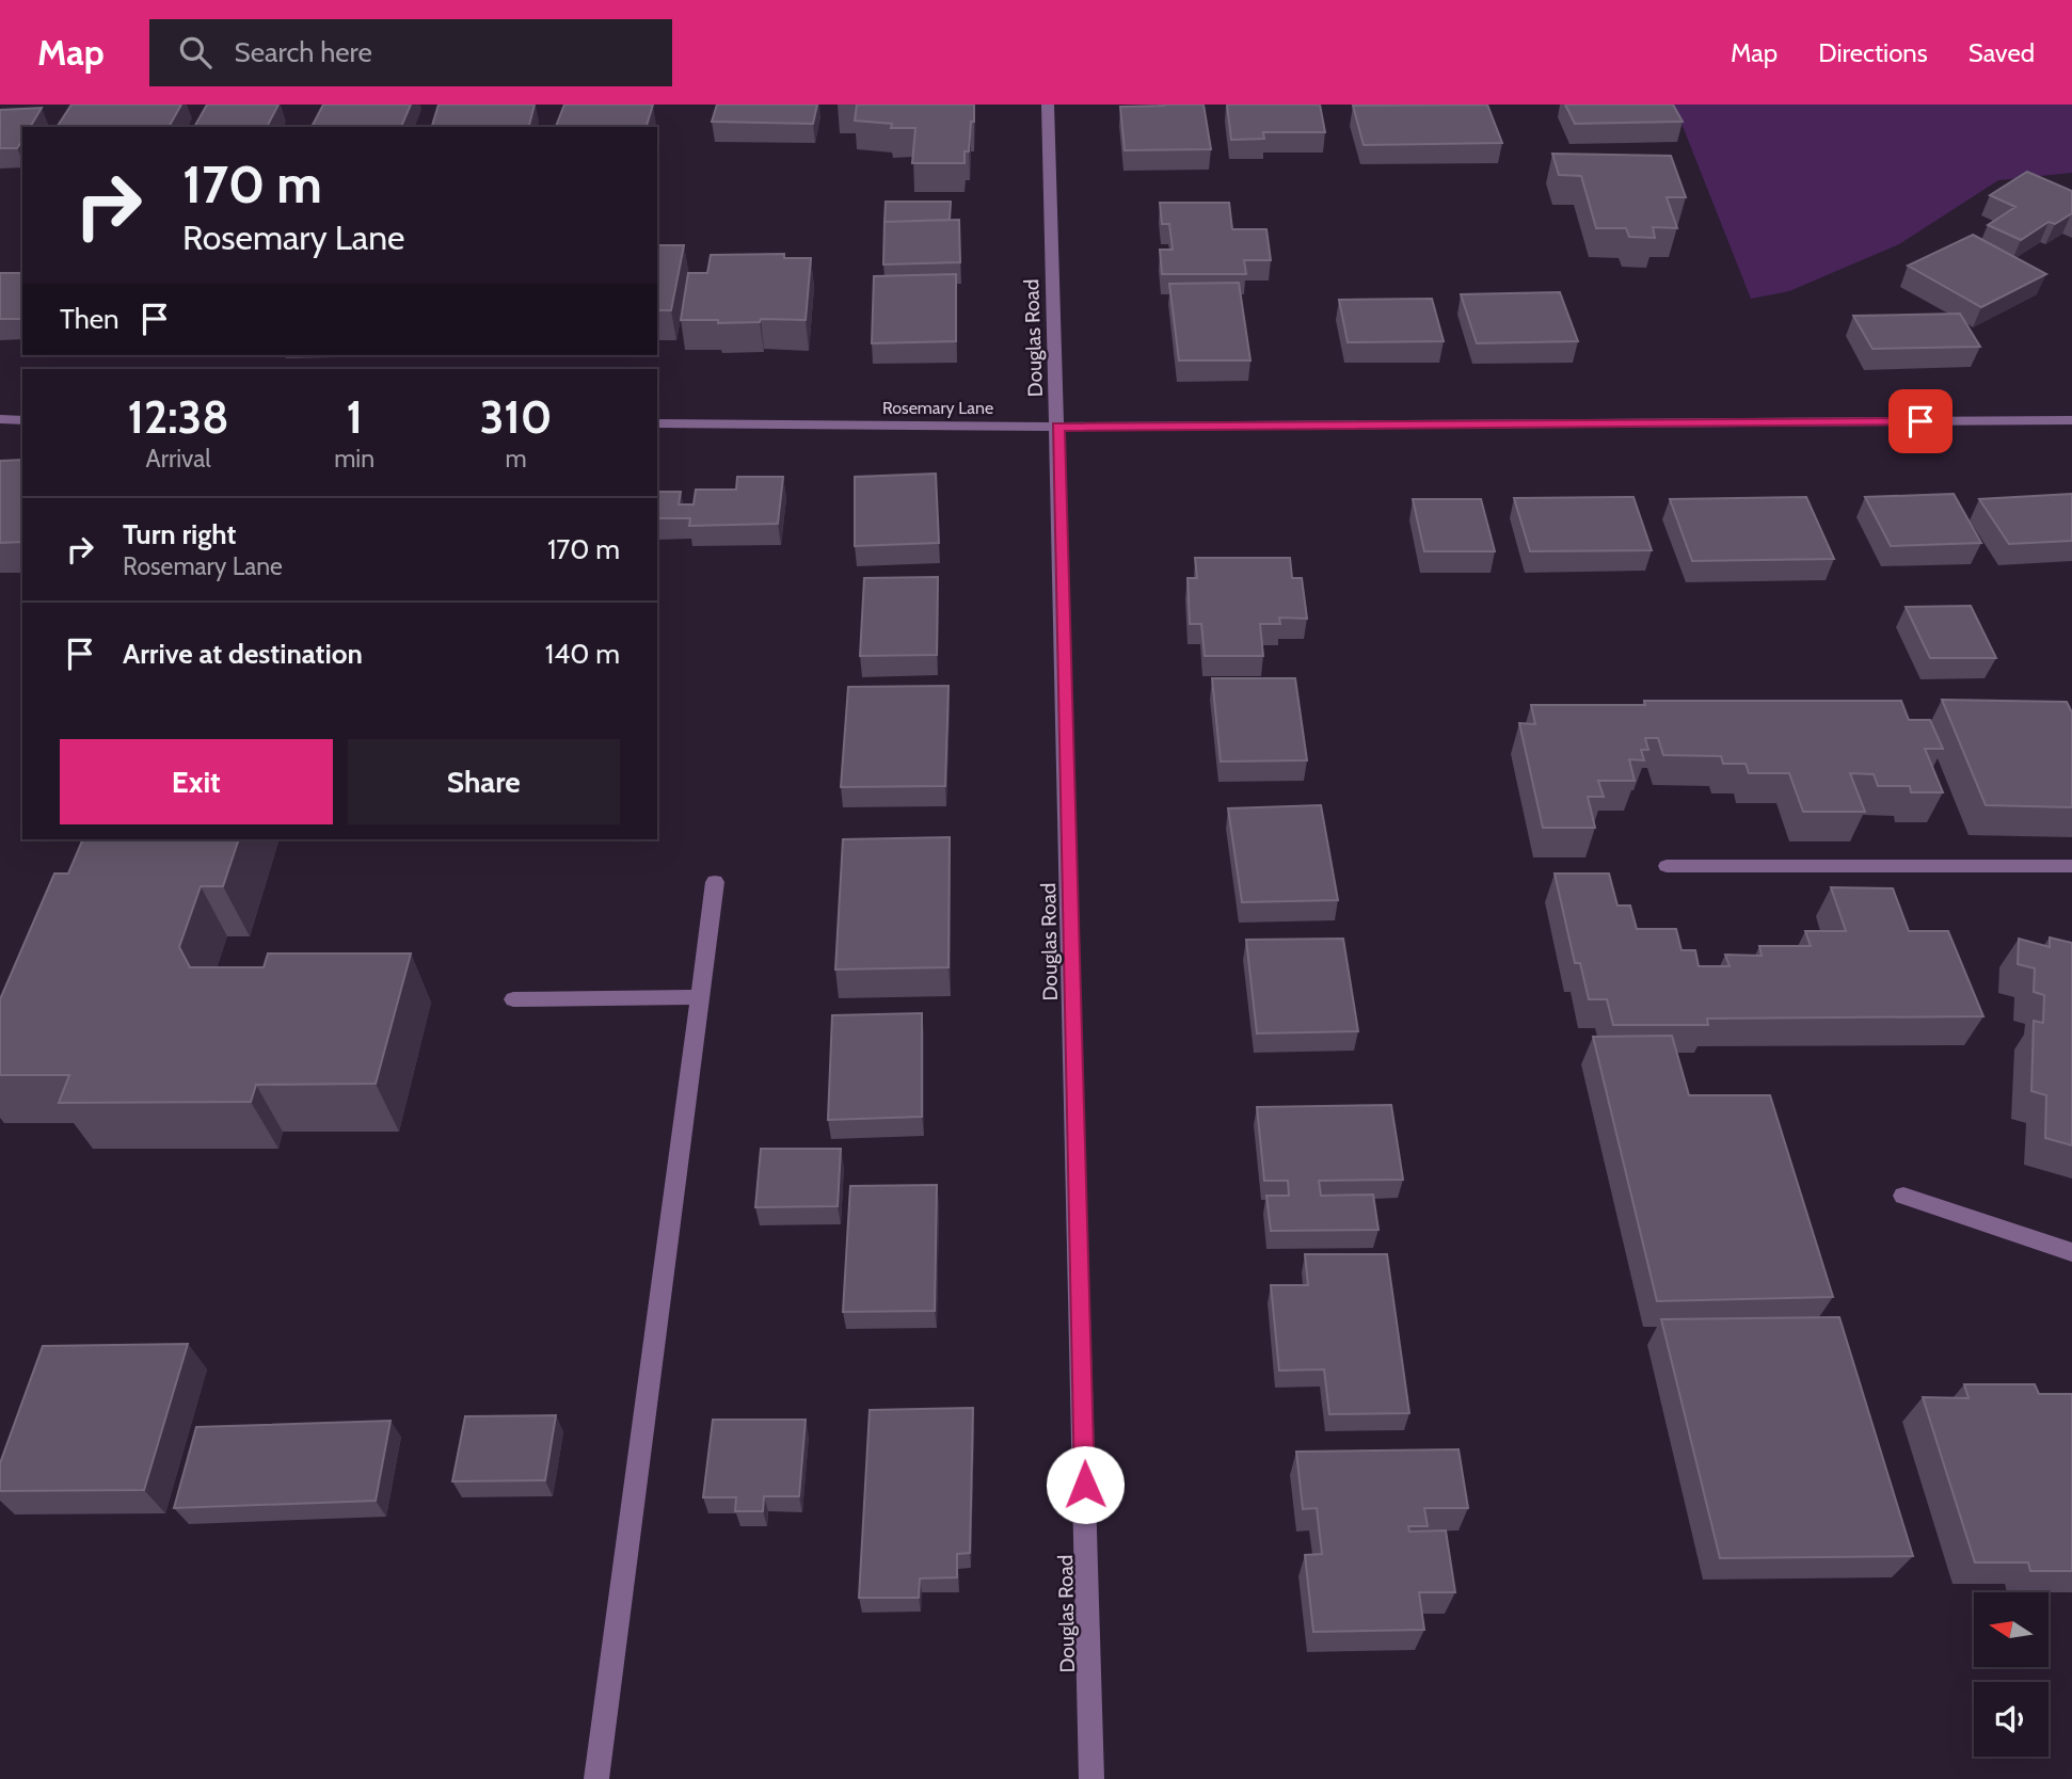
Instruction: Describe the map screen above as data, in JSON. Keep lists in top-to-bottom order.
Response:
{
  "streets": {
    "street": ["Douglas Road", "Rosemary Lane"]
  },
  "crossings": [
    ["Douglas Road", "Rosemary Lane"]
  ],
  "north": "left",
  "page": {
    "header": "Map",
    "search": "Search here",
    "nav": ["Map", "Directions", "Saved"],
    "turn": ["170 m", "Rosemary Lane"],
    "then": "Then",
    "eta": [
      "12:38",
      "Arrival",
      "1",
      "min",
      "310",
      "m"
    ],
    "list": [
      {
        "name": "Turn right",
        "note": "Rosemary Lane",
        "value": "170 m"
      },
      {
        "name": "Arrive at destination",
        "value": "140 m"
      }
    ],
    "buttons": ["Exit", "Share"]
  }
}
